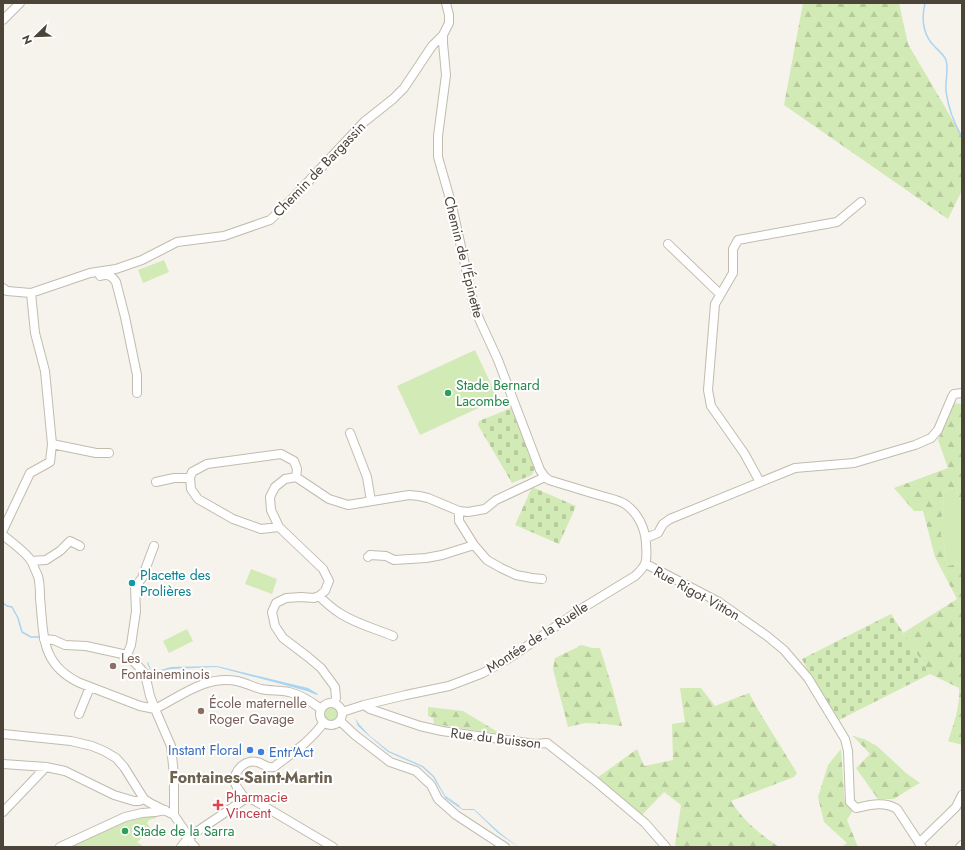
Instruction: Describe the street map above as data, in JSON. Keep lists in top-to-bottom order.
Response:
{
  "streets": {
    "street": [
      "Chemin de Bargassin",
      "Chemin de l'Épinette",
      "Rue Rigot Vitton",
      "Montée de la Ruelle",
      "Rue du Buisson"
    ]
  },
  "crossings": [
    ["Chemin de Bargassin", "Chemin de l'Épinette"],
    ["Rue Rigot Vitton", "Montée de la Ruelle"],
    ["Montée de la Ruelle", "Rue du Buisson"]
  ],
  "districts": ["Fontaines-Saint-Martin"],
  "places": {
    "other": [
      "Stade Bernard Lacombe",
      "Placette des Prolières",
      "Les Fontaineminois",
      "École maternelle Roger Gavage",
      "Instant Floral",
      "Entr'Act",
      "Stade de la Sarra"
    ],
    "health": ["Pharmacie Vincent"]
  },
  "north": "bottom left"
}
